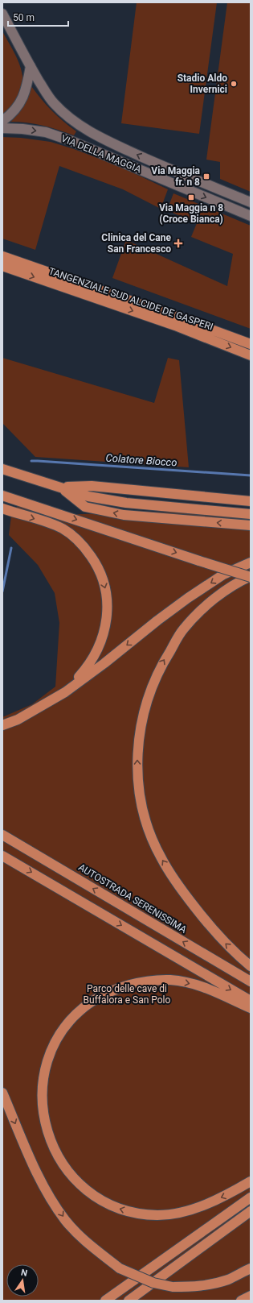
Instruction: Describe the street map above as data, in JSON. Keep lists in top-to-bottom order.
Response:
{
  "streets": {
    "highway": ["TANGENZIALE SUD ALCIDE DE GASPERI", "AUTOSTRADA SERENISSIMA"],
    "street": ["VIA DELLA MAGGIA"]
  },
  "water": ["Colatore Biocco"],
  "parks": ["Parco delle cave di Buffalora e San Polo"],
  "places": {
    "other": ["Stadio Aldo Invernici"],
    "transit": ["Via Maggia fr. n 8", "Via Maggia n 8 (Croce Bianca)"],
    "health": ["Clinica del Cane San Francesco"]
  },
  "scale_bar": "50 m",
  "north": "top"
}
